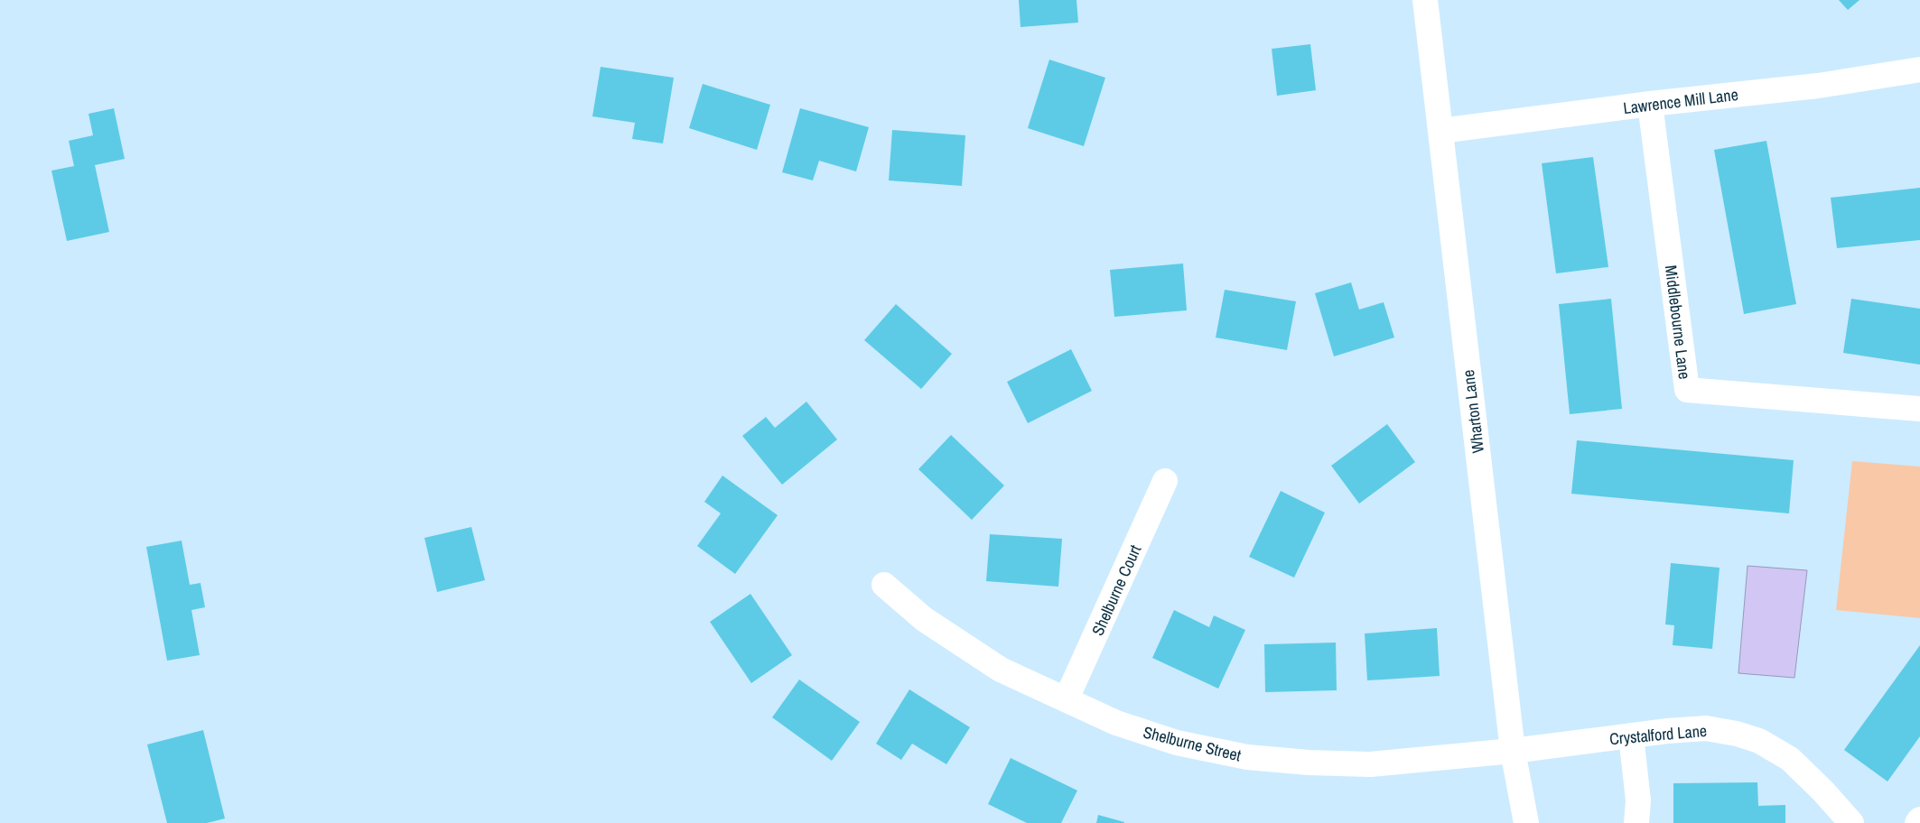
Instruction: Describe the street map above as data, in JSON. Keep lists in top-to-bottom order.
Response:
{
  "streets": {
    "street": [
      "Lawrence Mill Lane",
      "Middlebourne Lane",
      "Wharton Lane",
      "Shelburne Court",
      "Crystalford Lane",
      "Shelburne Street"
    ]
  },
  "crossings": [
    ["Lawrence Mill Lane", "Middlebourne Lane"],
    ["Lawrence Mill Lane", "Wharton Lane"],
    ["Wharton Lane", "Crystalford Lane"],
    ["Wharton Lane", "Shelburne Street"],
    ["Shelburne Court", "Shelburne Street"],
    ["Crystalford Lane", "Shelburne Street"]
  ]
}
